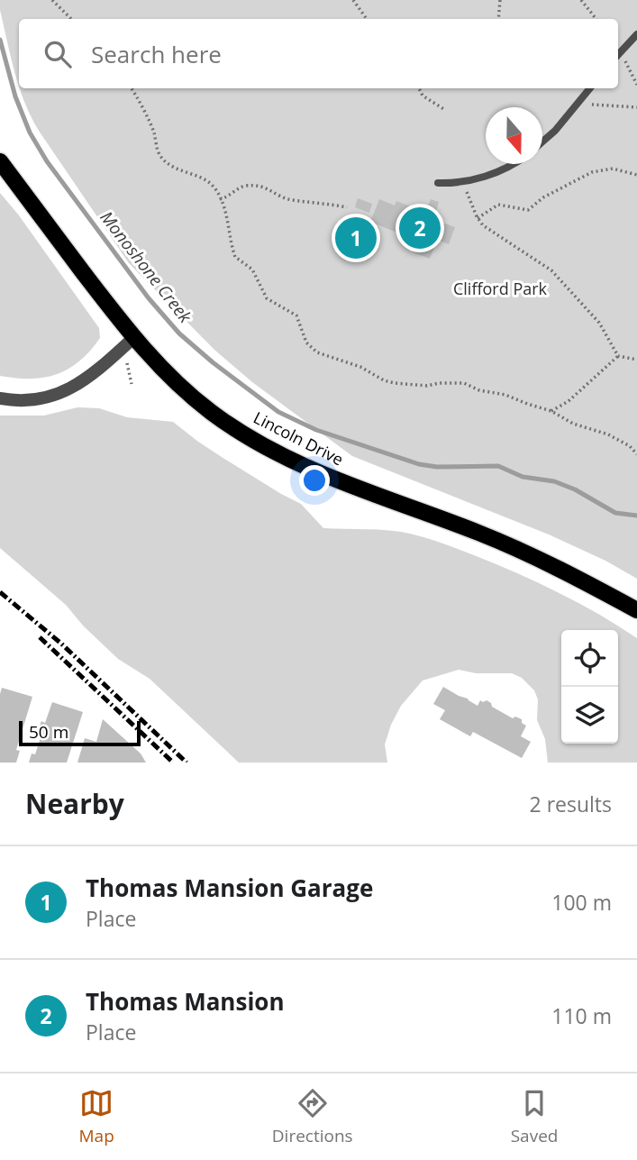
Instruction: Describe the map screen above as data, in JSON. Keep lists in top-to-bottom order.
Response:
{
  "streets": {
    "main road": ["Lincoln Drive"]
  },
  "water": ["Monoshone Creek"],
  "parks": ["Clifford Park"],
  "scale_bar": "50 m",
  "north": "bottom",
  "page": {
    "search": "Search here",
    "pins": ["2", "1"],
    "scale": "50 m",
    "heading": ["Nearby", "2 results"],
    "list": [
      {
        "mark": "1",
        "name": "Thomas Mansion Garage",
        "note": "Place",
        "value": "100 m"
      },
      {
        "mark": "2",
        "name": "Thomas Mansion",
        "note": "Place",
        "value": "110 m"
      }
    ],
    "nav": ["Map", "Directions", "Saved"]
  }
}
